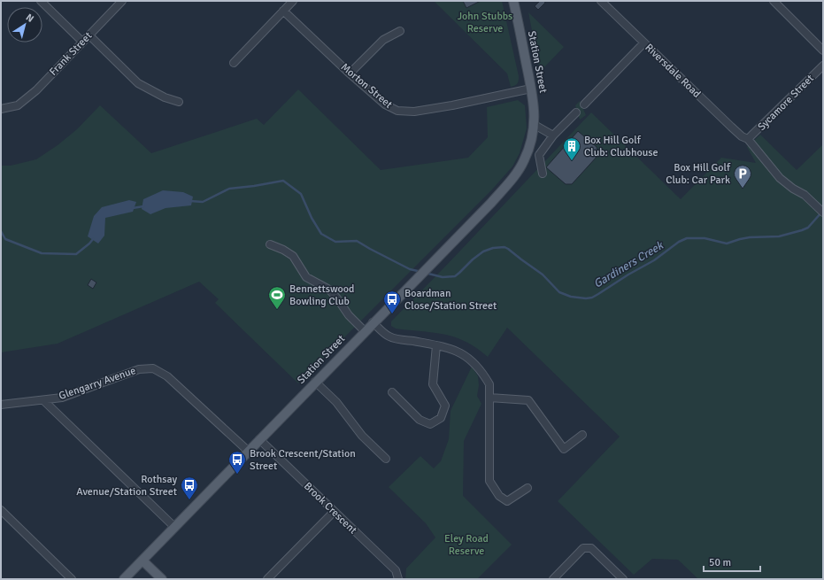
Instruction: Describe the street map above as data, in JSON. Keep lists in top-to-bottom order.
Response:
{
  "streets": {
    "main road": ["Station Street"],
    "street": [
      "Frank Street",
      "Riversdale Road",
      "Morton Street",
      "Sycamore Street",
      "Glengarry Avenue",
      "Brook Crescent"
    ]
  },
  "crossings": [
    ["Station Street", "Morton Street"],
    ["Station Street", "Glengarry Avenue"],
    ["Station Street", "Brook Crescent"],
    ["Riversdale Road", "Sycamore Street"]
  ],
  "water": ["Gardiners Creek"],
  "parks": ["John Stubbs Reserve", "Eley Road Reserve"],
  "places": {
    "building": ["Box Hill Golf Club: Clubhouse"],
    "parking": ["Box Hill Golf Club: Car Park"],
    "sports": ["Bennettswood Bowling Club"],
    "bus stop": ["Boardman Close/Station Street", "Brook Crescent/Station Street", "Rothsay Avenue/Station Street"]
  },
  "scale_bar": "50 m",
  "north": "top right"
}
